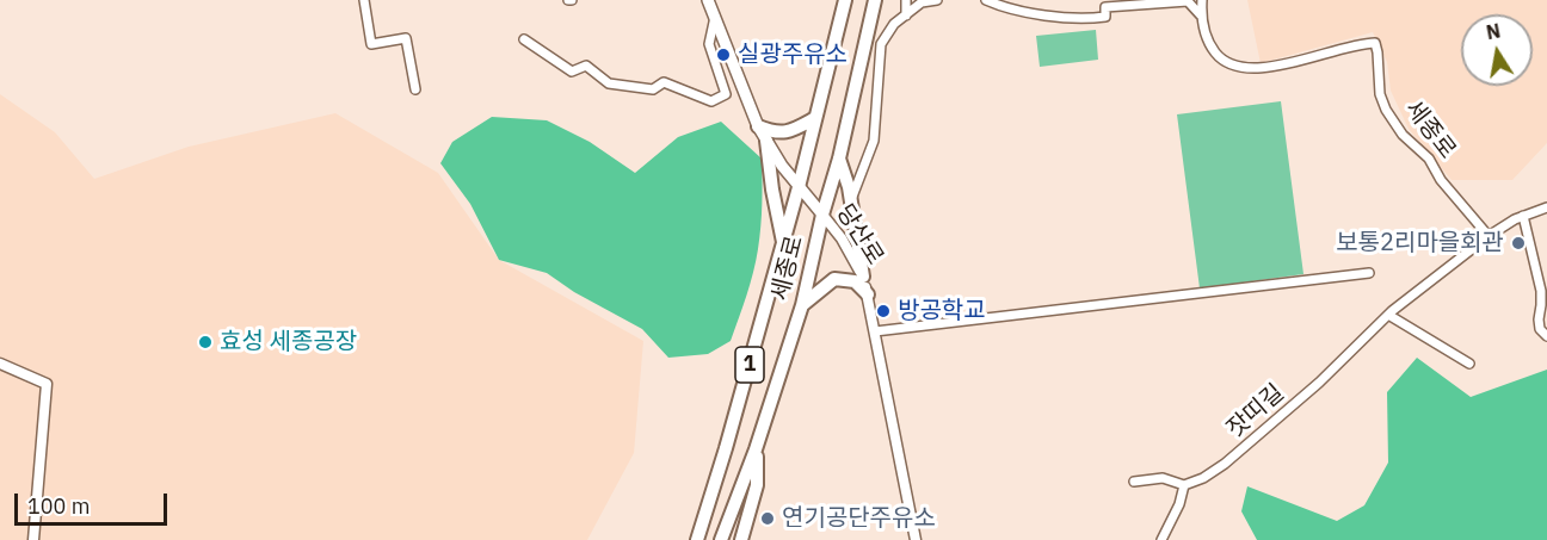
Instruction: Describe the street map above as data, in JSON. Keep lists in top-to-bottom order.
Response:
{
  "streets": {
    "main road": ["세종로", "당산로", "1"],
    "street": ["잣띠길"]
  },
  "crossings": [
    ["세종로", "당산로"],
    ["세종로", "잣띠길"]
  ],
  "places": [
    "실광주유소",
    "보통2리마을회관",
    "방공학교",
    "효성 세종공장",
    "연기공단주유소"
  ],
  "scale_bar": "100 m",
  "north": "top"
}
